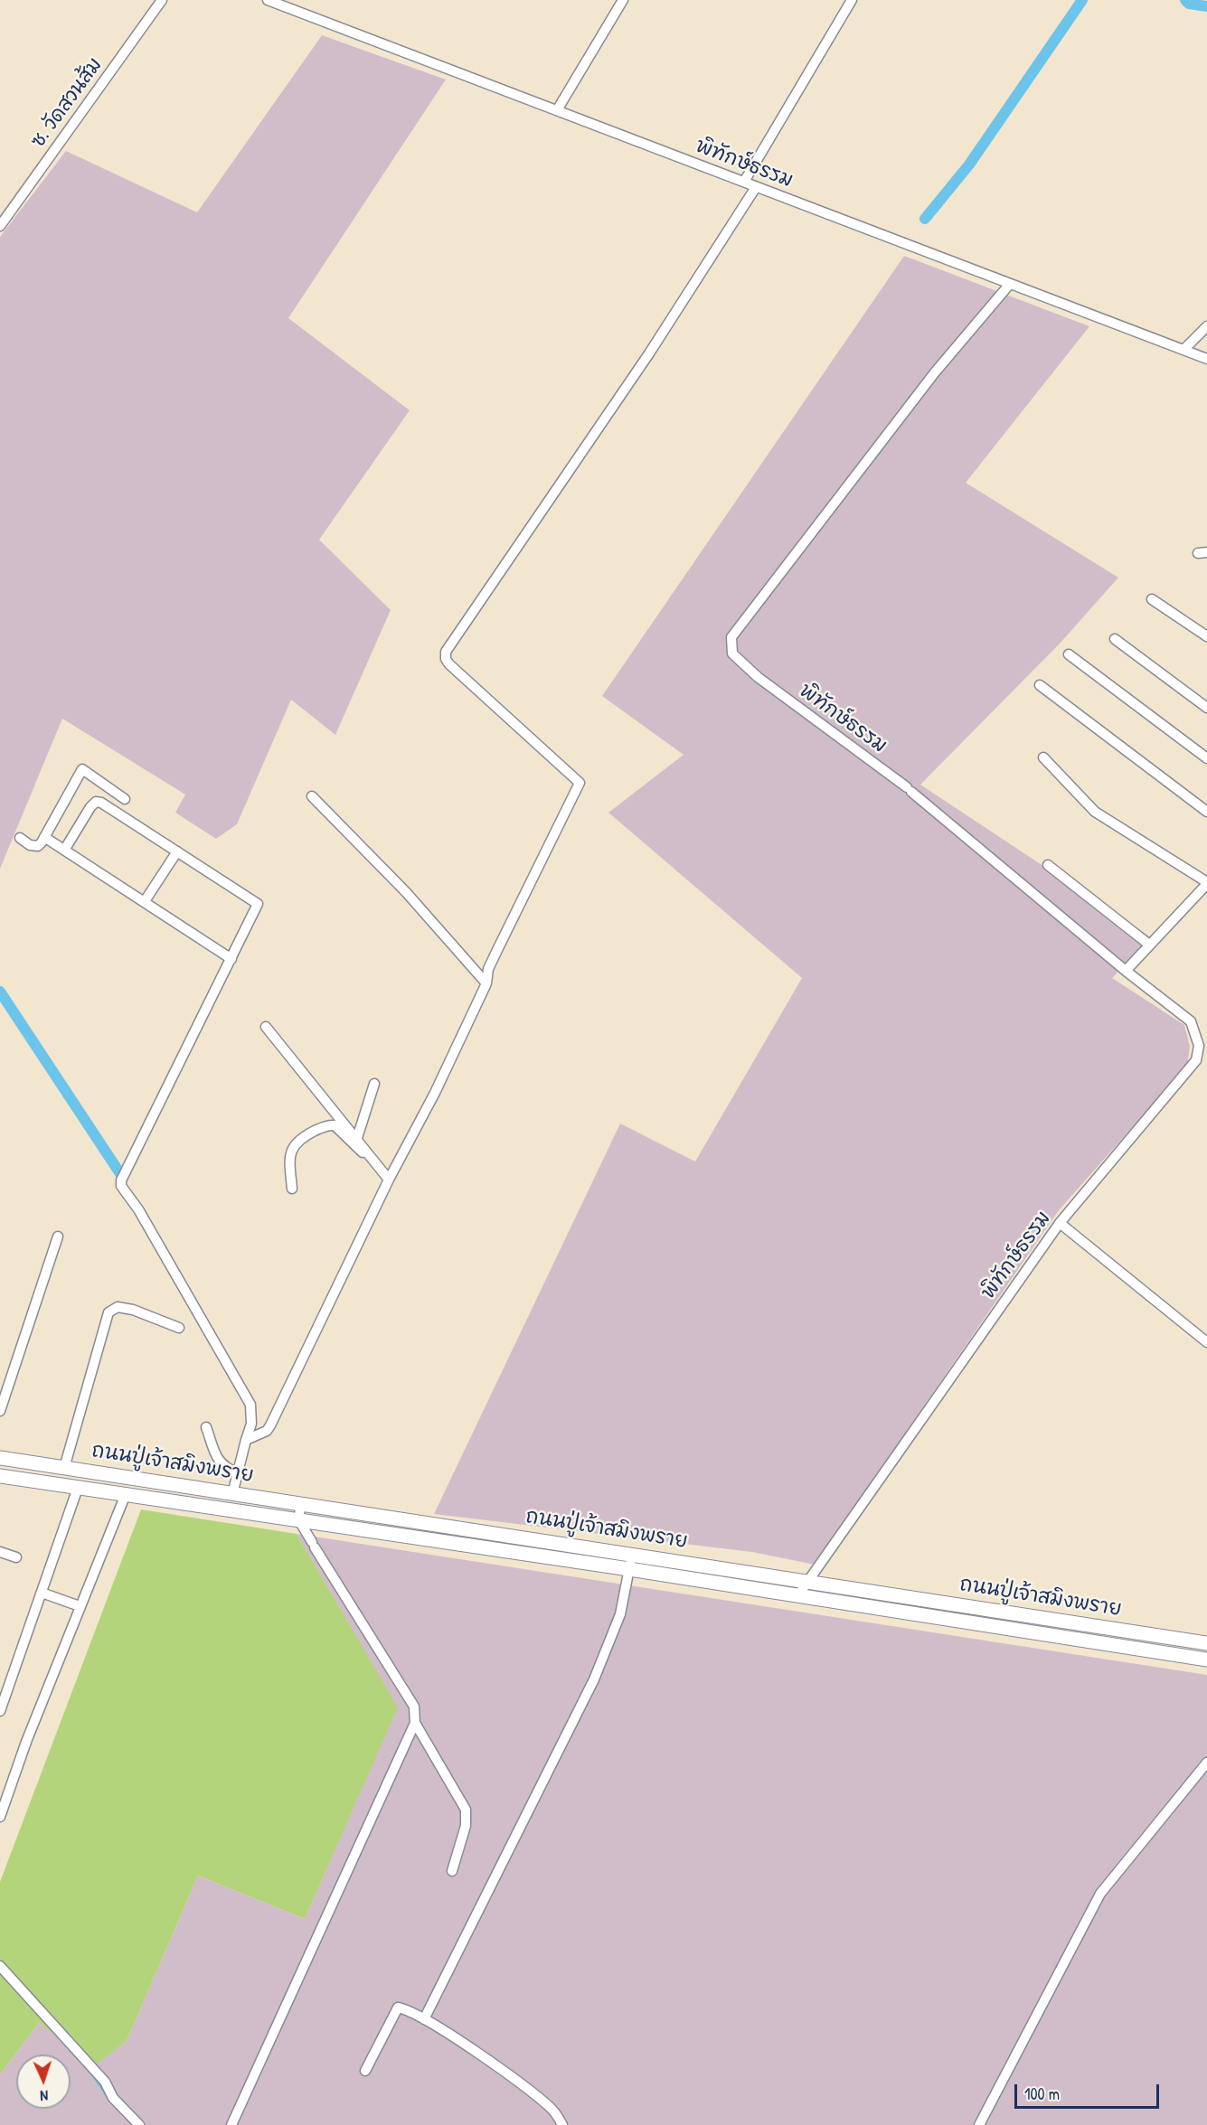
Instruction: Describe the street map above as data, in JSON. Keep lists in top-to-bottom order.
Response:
{
  "streets": {
    "main road": ["ถนนปู่เจ้าสมิงพราย"],
    "street": ["ซ. วัดสวนส้ม", "พิทักษ์ธรรม"]
  },
  "crossings": [
    ["พิทักษ์ธรรม", "ถนนปู่เจ้าสมิงพราย"]
  ],
  "scale_bar": "100 m",
  "north": "bottom"
}
